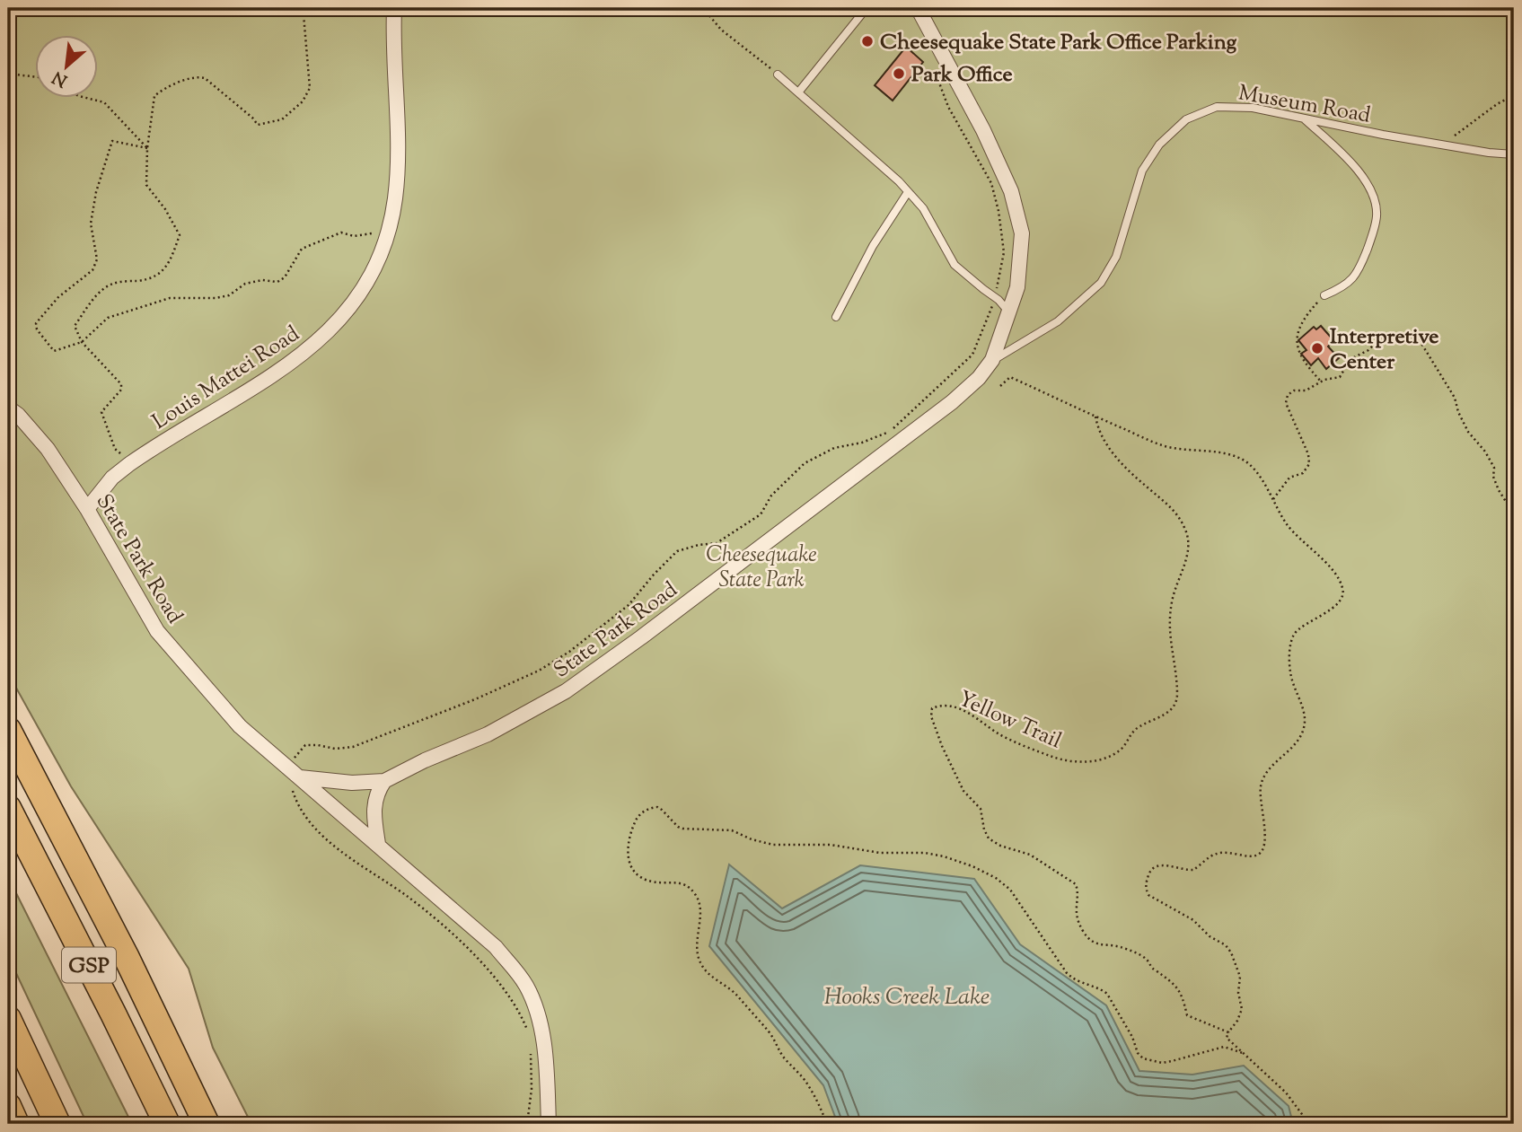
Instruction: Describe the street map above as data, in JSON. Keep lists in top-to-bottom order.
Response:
{
  "streets": {
    "highway": ["GSP"],
    "street": ["Louis Mattei Road", "State Park Road"],
    "lane": ["Museum Road"],
    "path": ["Yellow Trail"]
  },
  "crossings": [
    ["Museum Road", "State Park Road"],
    ["Louis Mattei Road", "State Park Road"]
  ],
  "water": ["Hooks Creek Lake"],
  "parks": ["Cheesequake State Park"],
  "places": ["Cheesequake State Park Office Parking", "Park Office", "Interpretive Center"],
  "north": "bottom left"
}
